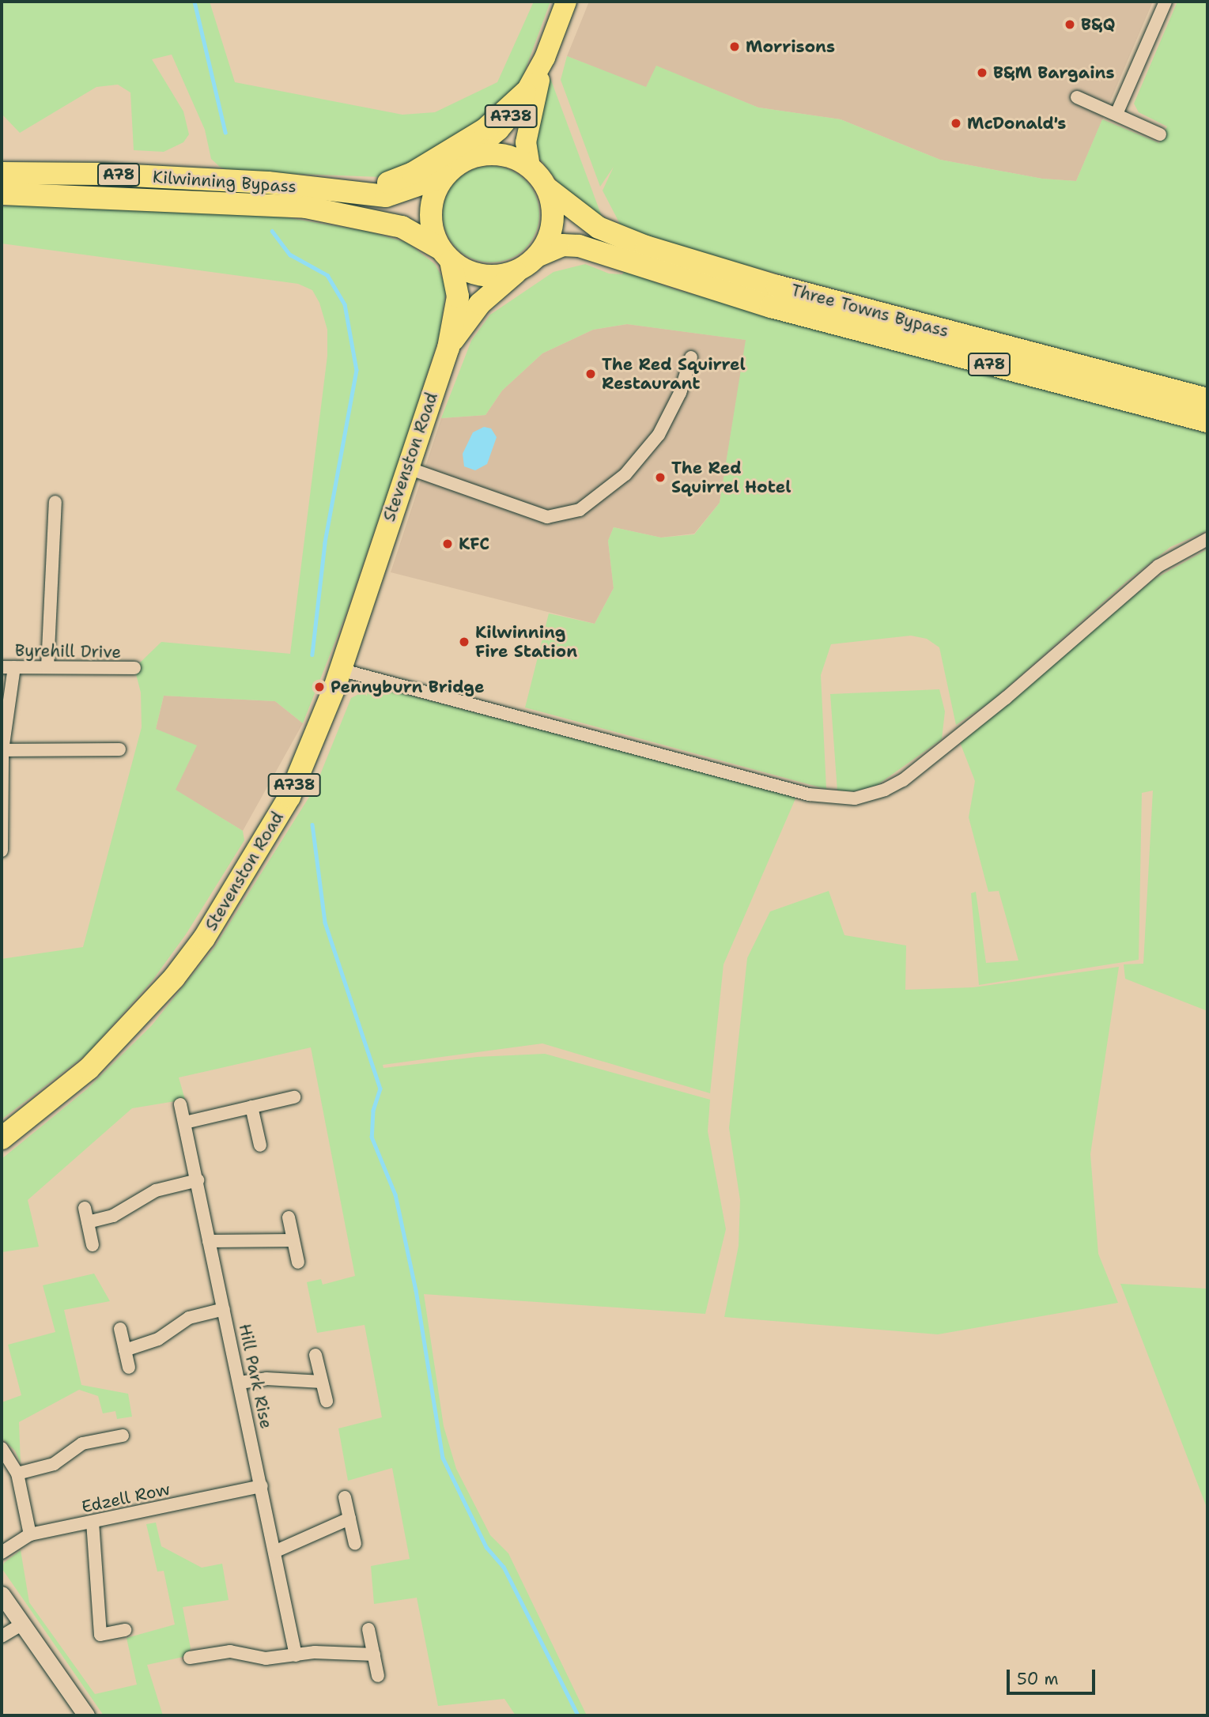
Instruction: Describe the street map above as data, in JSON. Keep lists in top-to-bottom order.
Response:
{
  "streets": {
    "highway": [
      "A738",
      "A78",
      "Kilwinning Bypass",
      "Three Towns Bypass",
      "Stevenston Road"
    ],
    "street": ["Byrehill Drive", "Hill Park Rise", "Edzell Row"]
  },
  "crossings": [
    ["A738", "A78"],
    ["A738", "Kilwinning Bypass"],
    ["A738", "Three Towns Bypass"],
    ["A738", "Stevenston Road"],
    ["A78", "Kilwinning Bypass"],
    ["A78", "Three Towns Bypass"],
    ["Kilwinning Bypass", "Three Towns Bypass"],
    ["Hill Park Rise", "Edzell Row"]
  ],
  "places": [
    "B&Q",
    "Morrisons",
    "B&M Bargains",
    "McDonald's",
    "The Red Squirrel Restaurant",
    "The Red Squirrel Hotel",
    "KFC",
    "Kilwinning Fire Station",
    "Pennyburn Bridge"
  ],
  "scale_bar": "50 m"
}
